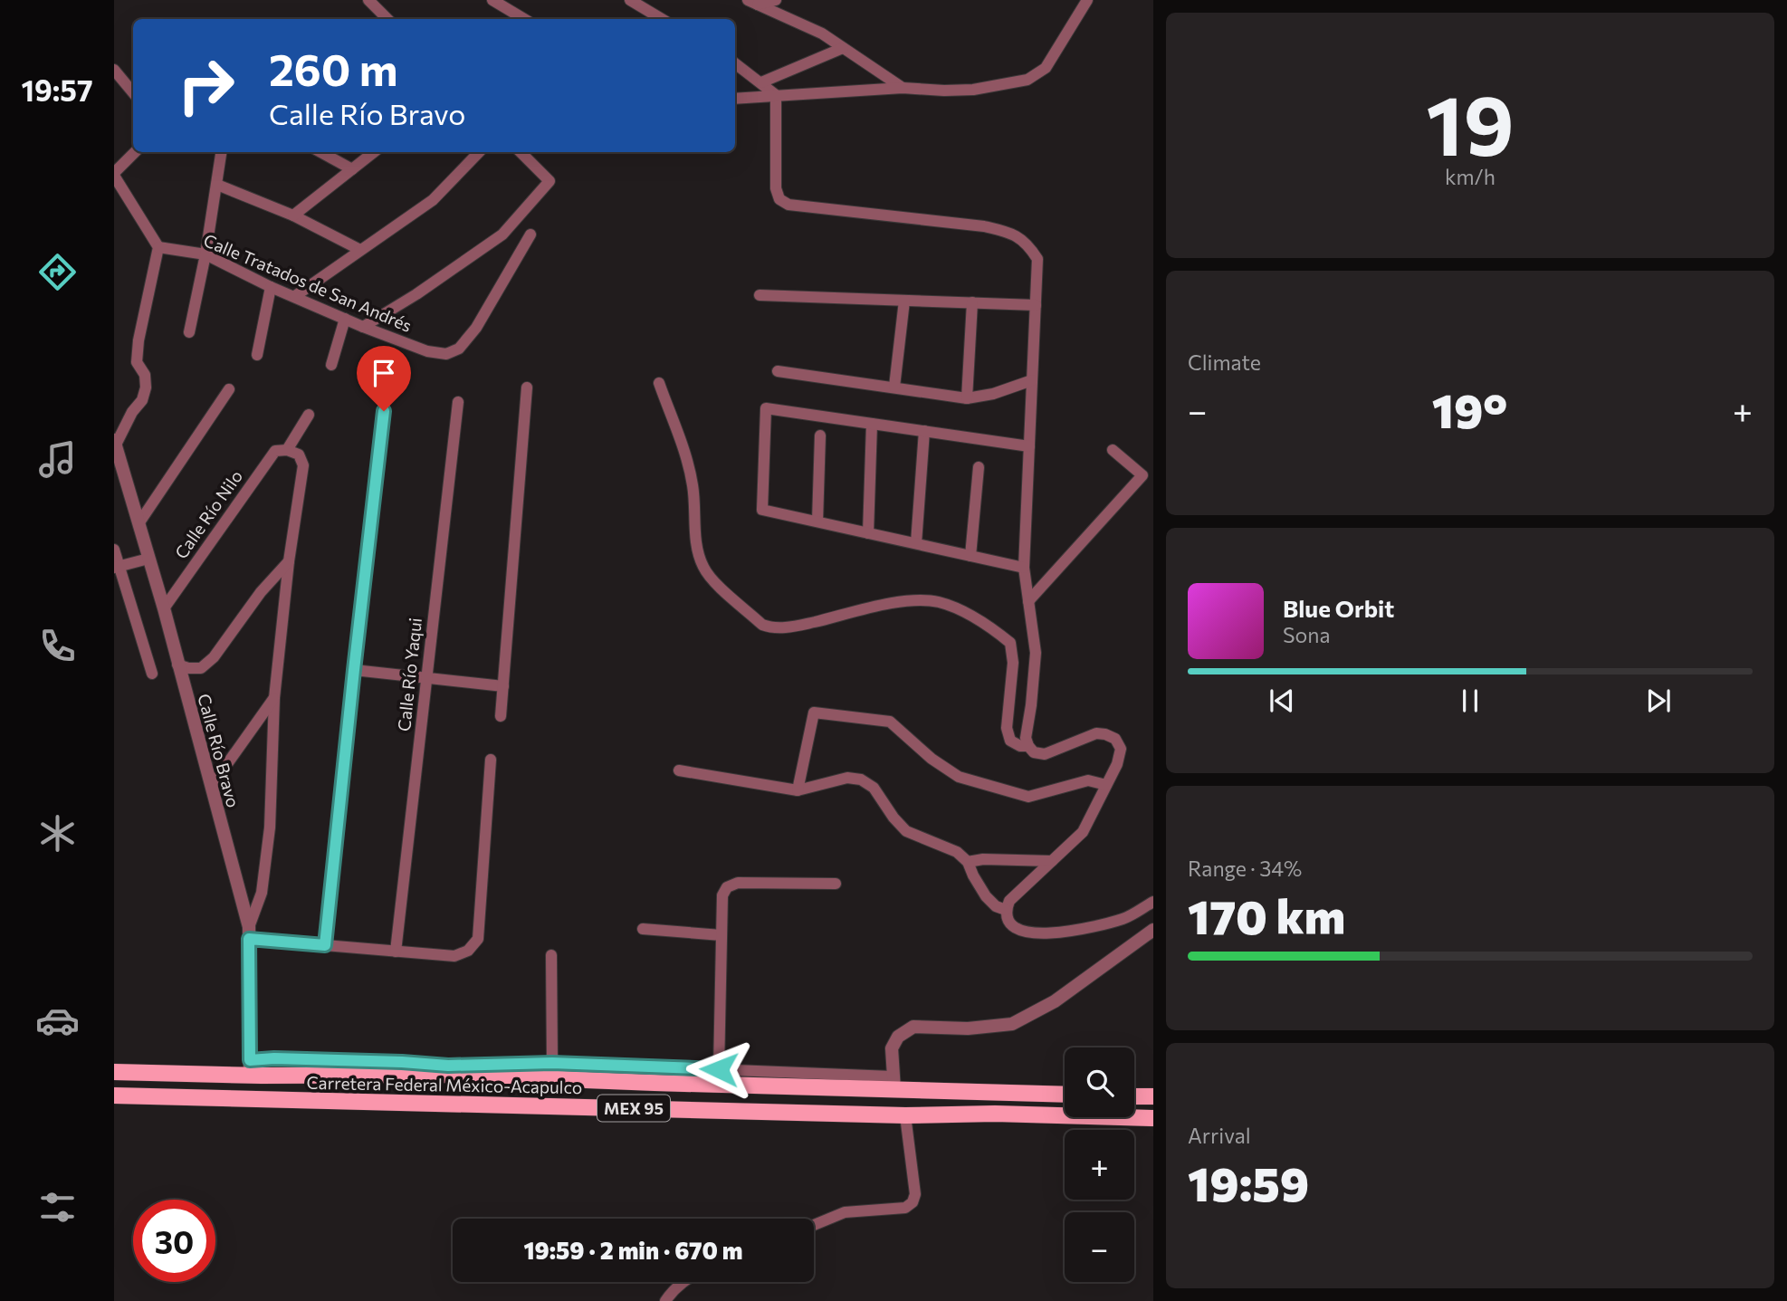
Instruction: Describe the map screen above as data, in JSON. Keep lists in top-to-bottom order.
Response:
{
  "streets": {
    "main road": ["Carretera Federal México-Acapulco", "MEX 95"],
    "street": [
      "Calle Tratados de San Andrés",
      "Calle Río Nilo",
      "Calle Río Yaqui",
      "Calle Río Bravo"
    ]
  },
  "crossings": [
    ["Calle Río Nilo", "Calle Río Bravo"],
    ["Calle Río Bravo", "MEX 95"]
  ],
  "page": {
    "tabs": "19:57",
    "tile": [
      ["19", "km/h"],
      "Climate",
      ["Range · 34%", "170 km"],
      ["Arrival", "19:59"]
    ],
    "turn": ["260 m", "Calle Río Bravo"],
    "heat": ["−", "19°", "+"],
    "song": ["Blue Orbit", "Sona"],
    "map_buttons": ["+", "−"],
    "limit": "30",
    "trip": "19:59 · 2 min · 670 m"
  }
}
